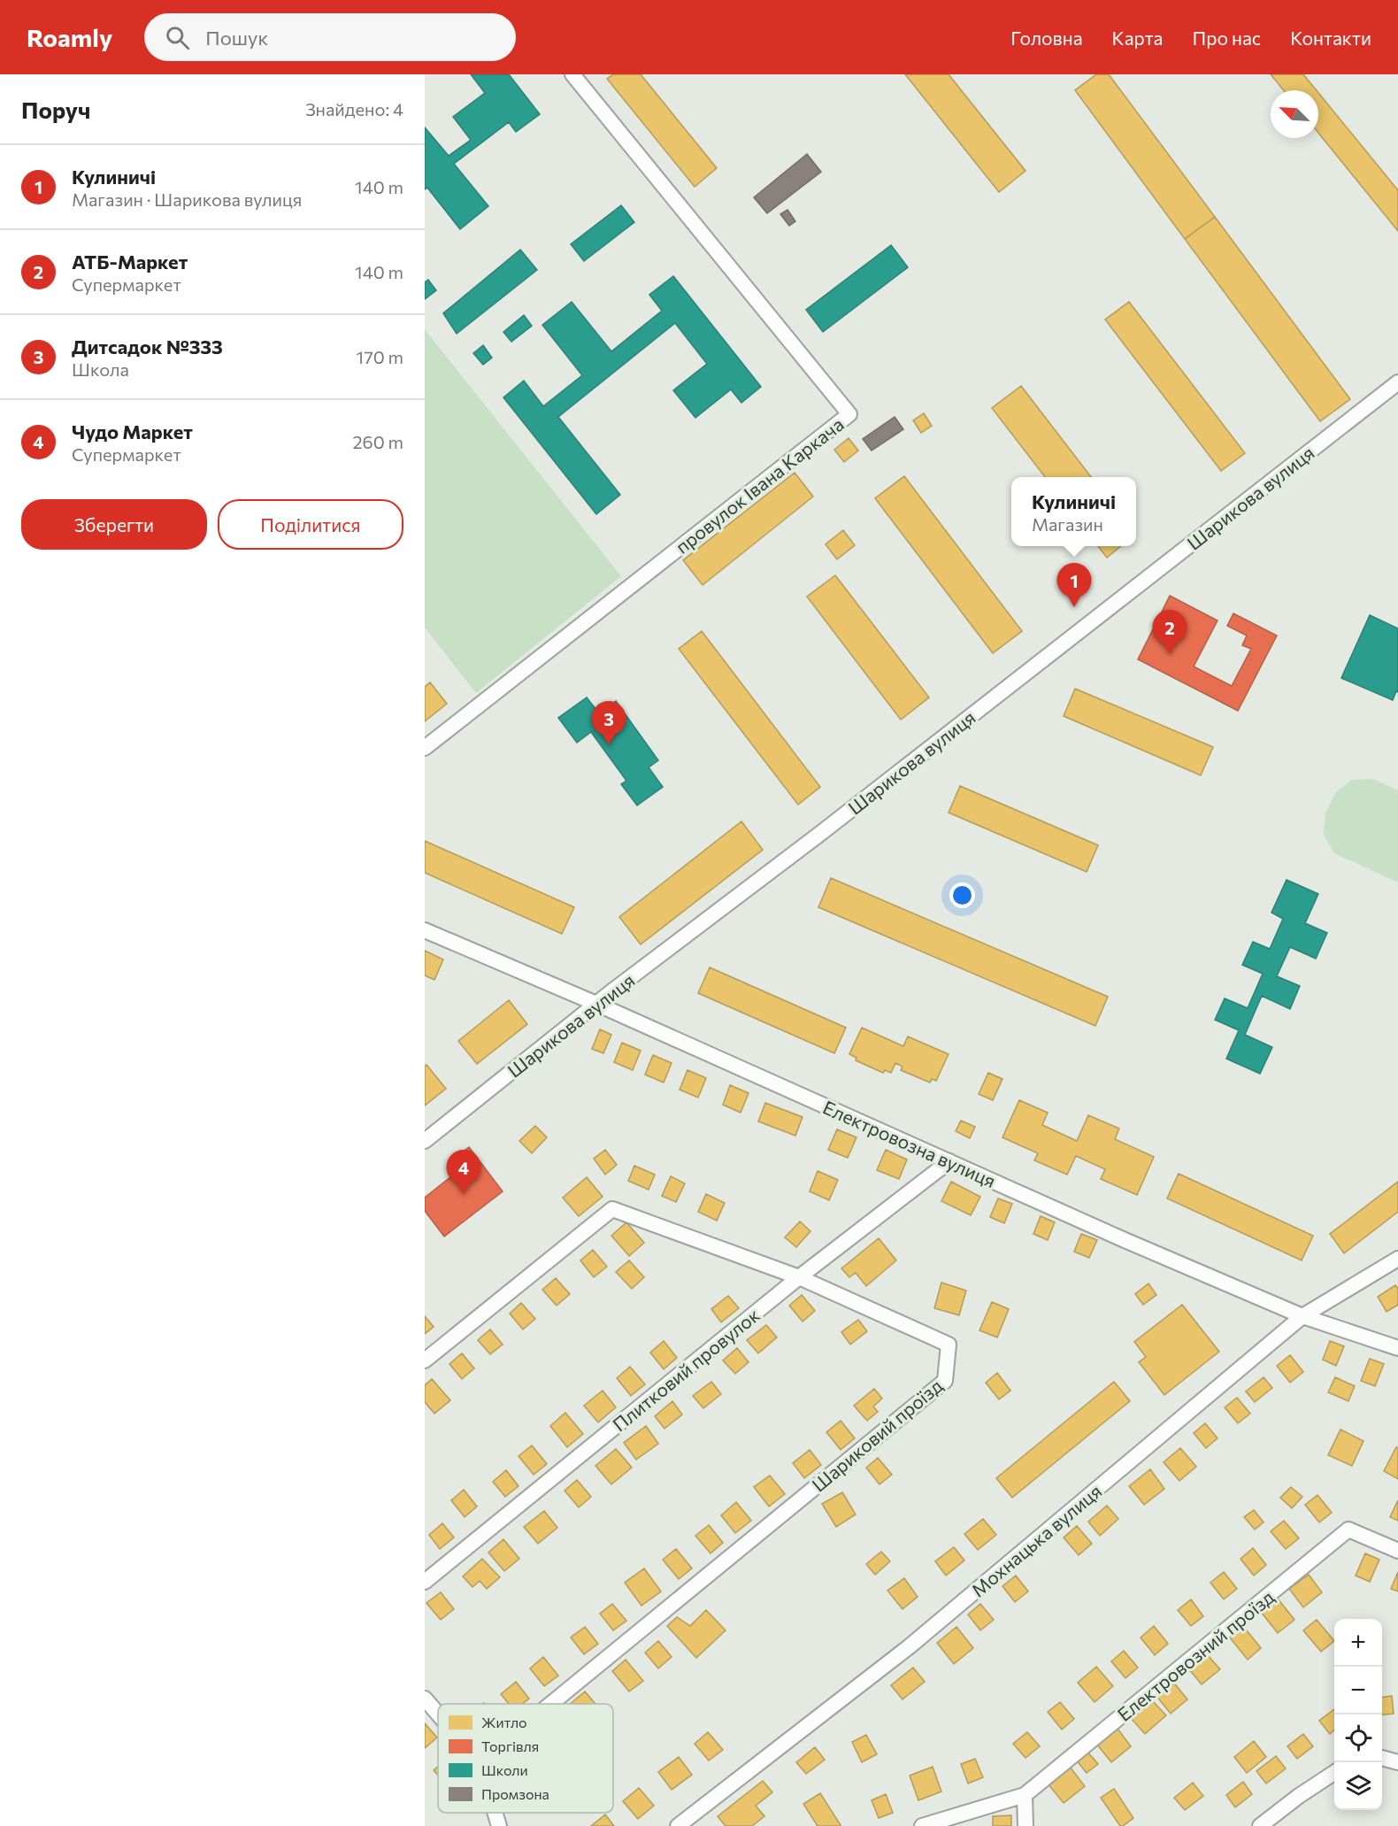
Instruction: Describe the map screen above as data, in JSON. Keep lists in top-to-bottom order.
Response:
{
  "streets": {
    "street": [
      "провулок Івана Каркача",
      "Шарикова вулиця",
      "Електровозна вулиця",
      "Плитковий провулок",
      "Шариковий проїзд",
      "Мохнацька вулиця",
      "Електровозний проїзд"
    ]
  },
  "crossings": [
    ["Шарикова вулиця", "Електровозна вулиця"],
    ["Електровозна вулиця", "Плитковий провулок"],
    ["Електровозна вулиця", "Мохнацька вулиця"],
    ["Плитковий провулок", "Шариковий проїзд"]
  ],
  "legend": [
    "Житло",
    "Торгівля",
    "Школи",
    "Промзона"
  ],
  "north": "top left",
  "page": {
    "header": "Roamly",
    "search": "Пошук",
    "nav": [
      "Головна",
      "Карта",
      "Про нас",
      "Контакти"
    ],
    "heading": ["Поруч", "Знайдено: 4"],
    "list": [
      {
        "mark": "1",
        "name": "Кулиничі",
        "note": "Магазин · Шарикова вулиця",
        "value": "140 m"
      },
      {
        "mark": "2",
        "name": "АТБ-Маркет",
        "note": "Супермаркет",
        "value": "140 m"
      },
      {
        "mark": "3",
        "name": "Дитсадок №333",
        "note": "Школа",
        "value": "170 m"
      },
      {
        "mark": "4",
        "name": "Чудо Маркет",
        "note": "Супермаркет",
        "value": "260 m"
      }
    ],
    "popup": ["Кулиничі", "Магазин"],
    "buttons": ["Зберегти", "Поділитися"],
    "pins": [
      "1",
      "2",
      "3",
      "4"
    ],
    "map_buttons": ["+", "−"]
  }
}
